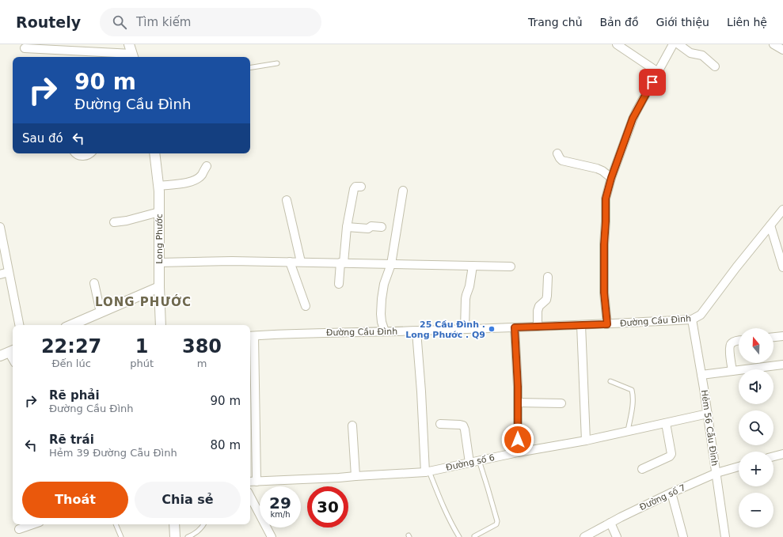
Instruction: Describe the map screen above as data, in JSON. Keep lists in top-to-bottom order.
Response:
{
  "streets": {
    "street": [
      "Long Phước",
      "Đường Cầu Đình",
      "Hẻm 56 Cẫu Đình",
      "Đường số 6",
      "Đường số 7"
    ]
  },
  "crossings": [
    ["Đường Cầu Đình", "Hẻm 56 Cẫu Đình"],
    ["Hẻm 56 Cẫu Đình", "Đường số 6"],
    ["Hẻm 56 Cẫu Đình", "Đường số 7"]
  ],
  "districts": ["LONG PHƯỚC"],
  "places": ["25 Cầu Đình . Long Phước . Q9"],
  "north": "top",
  "page": {
    "header": "Routely",
    "search": "Tìm kiếm",
    "nav": [
      "Trang chủ",
      "Bản đồ",
      "Giới thiệu",
      "Liên hệ"
    ],
    "turn": ["90 m", "Đường Cầu Đình"],
    "then": "Sau đó",
    "eta": [
      "22:27",
      "Đến lúc",
      "1",
      "phút",
      "380",
      "m"
    ],
    "map_buttons": ["+", "−"],
    "list": [
      {
        "name": "Rẽ phải",
        "note": "Đường Cầu Đình",
        "value": "90 m"
      },
      {
        "name": "Rẽ trái",
        "note": "Hẻm 39 Đường Cẫu Đình",
        "value": "80 m"
      }
    ],
    "buttons": ["Thoát", "Chia sẻ"],
    "speed": "29 km/h",
    "limit": "30"
  }
}
